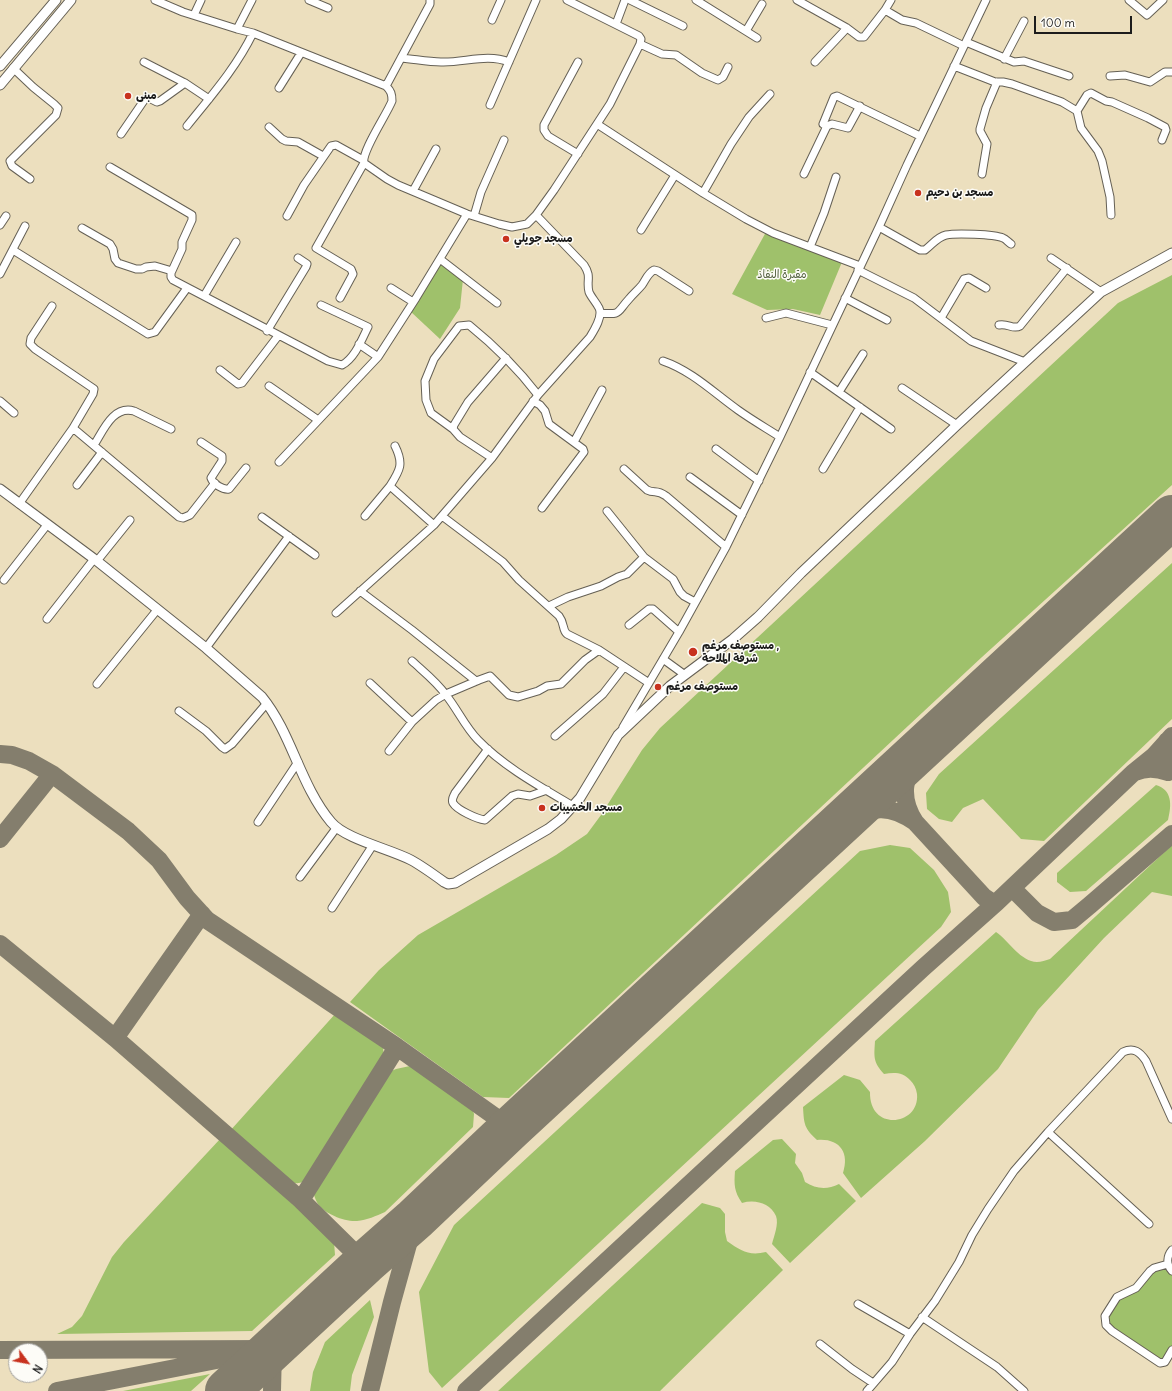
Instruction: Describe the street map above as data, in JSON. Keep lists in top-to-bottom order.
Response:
{
  "parks": ["مقبرة النفاذ"],
  "places": [
    "مبنى",
    "مسجد بن دحيم",
    "مسجد جويلي",
    "مستوصف مرغم , شرفة الملاحة",
    "مستوصف مرغم",
    "مسجد الخشيبات"
  ],
  "scale_bar": "100 m",
  "north": "bottom right"
}
